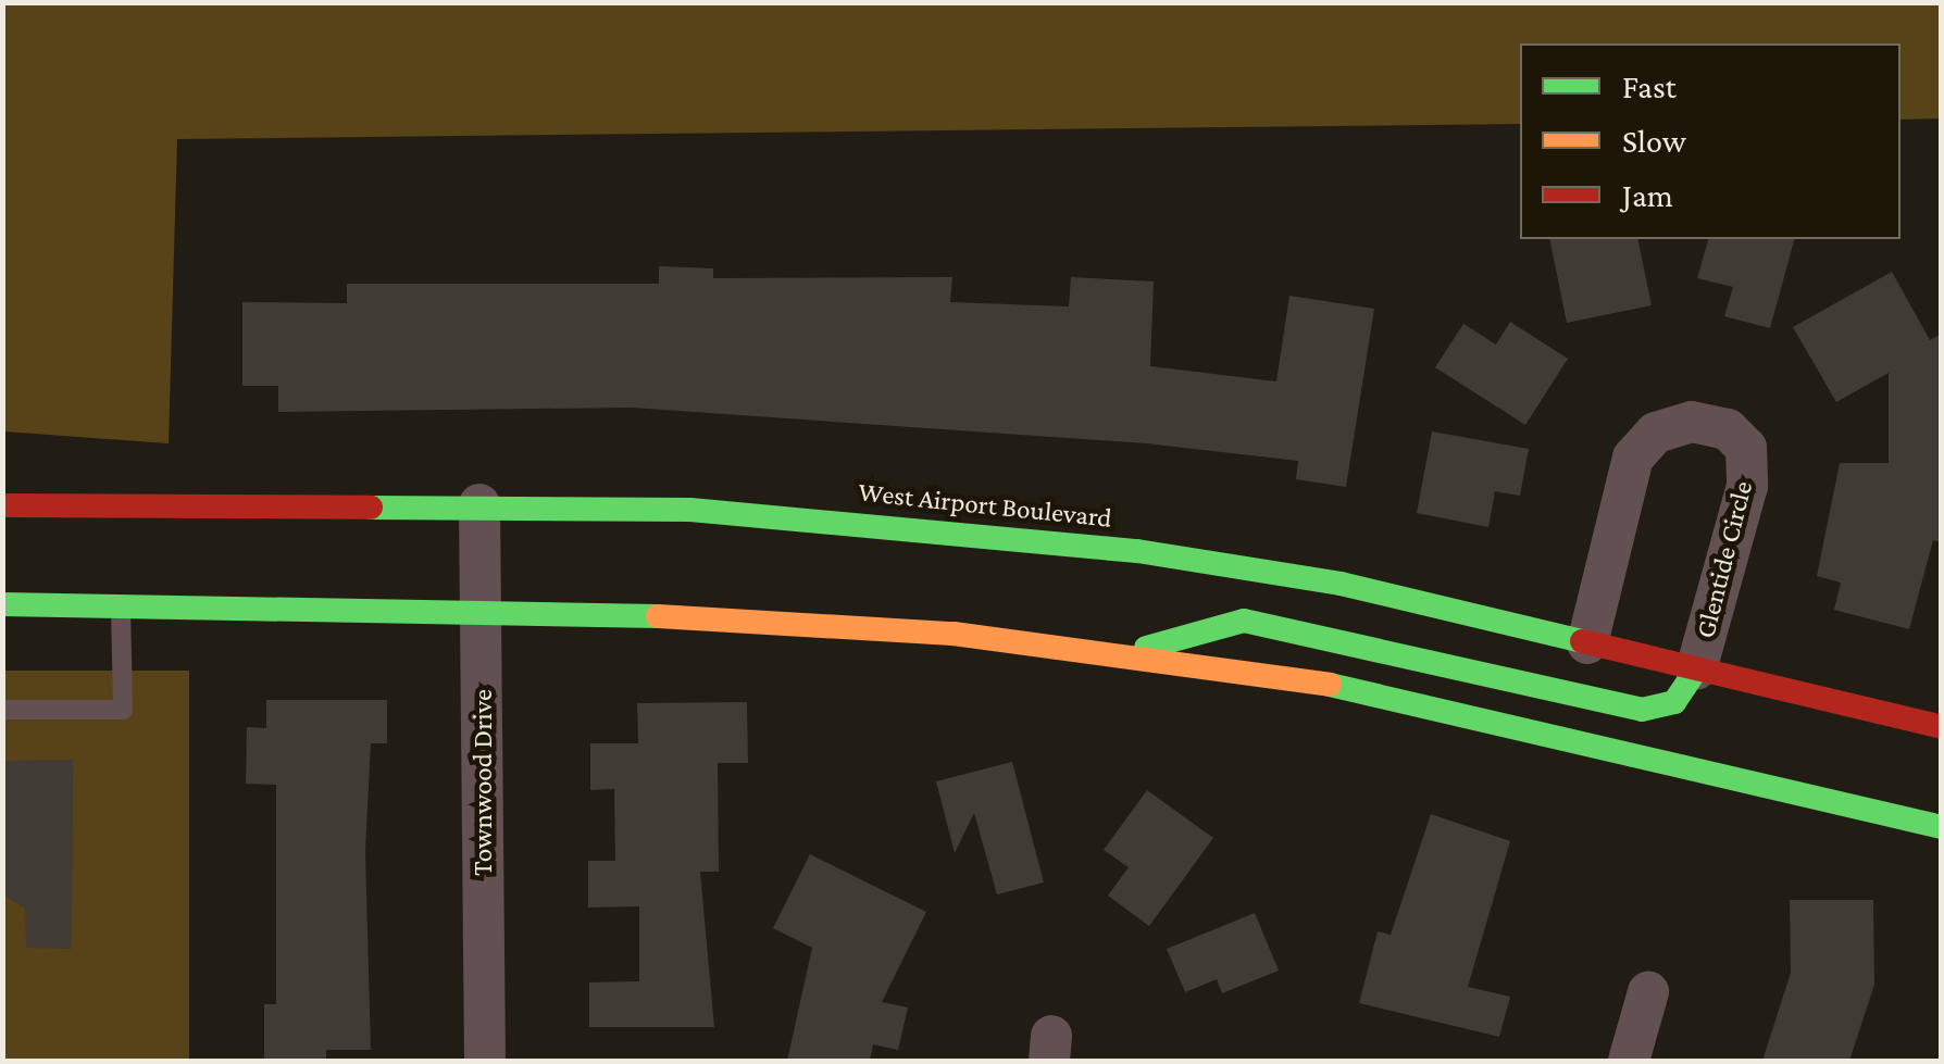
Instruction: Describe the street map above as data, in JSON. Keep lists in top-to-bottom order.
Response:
{
  "streets": {
    "main road": ["West Airport Boulevard"],
    "street": ["Glentide Circle", "Townwood Drive"]
  },
  "crossings": [
    ["West Airport Boulevard", "Glentide Circle"],
    ["West Airport Boulevard", "Townwood Drive"]
  ],
  "legend": ["Fast", "Slow", "Jam"]
}
